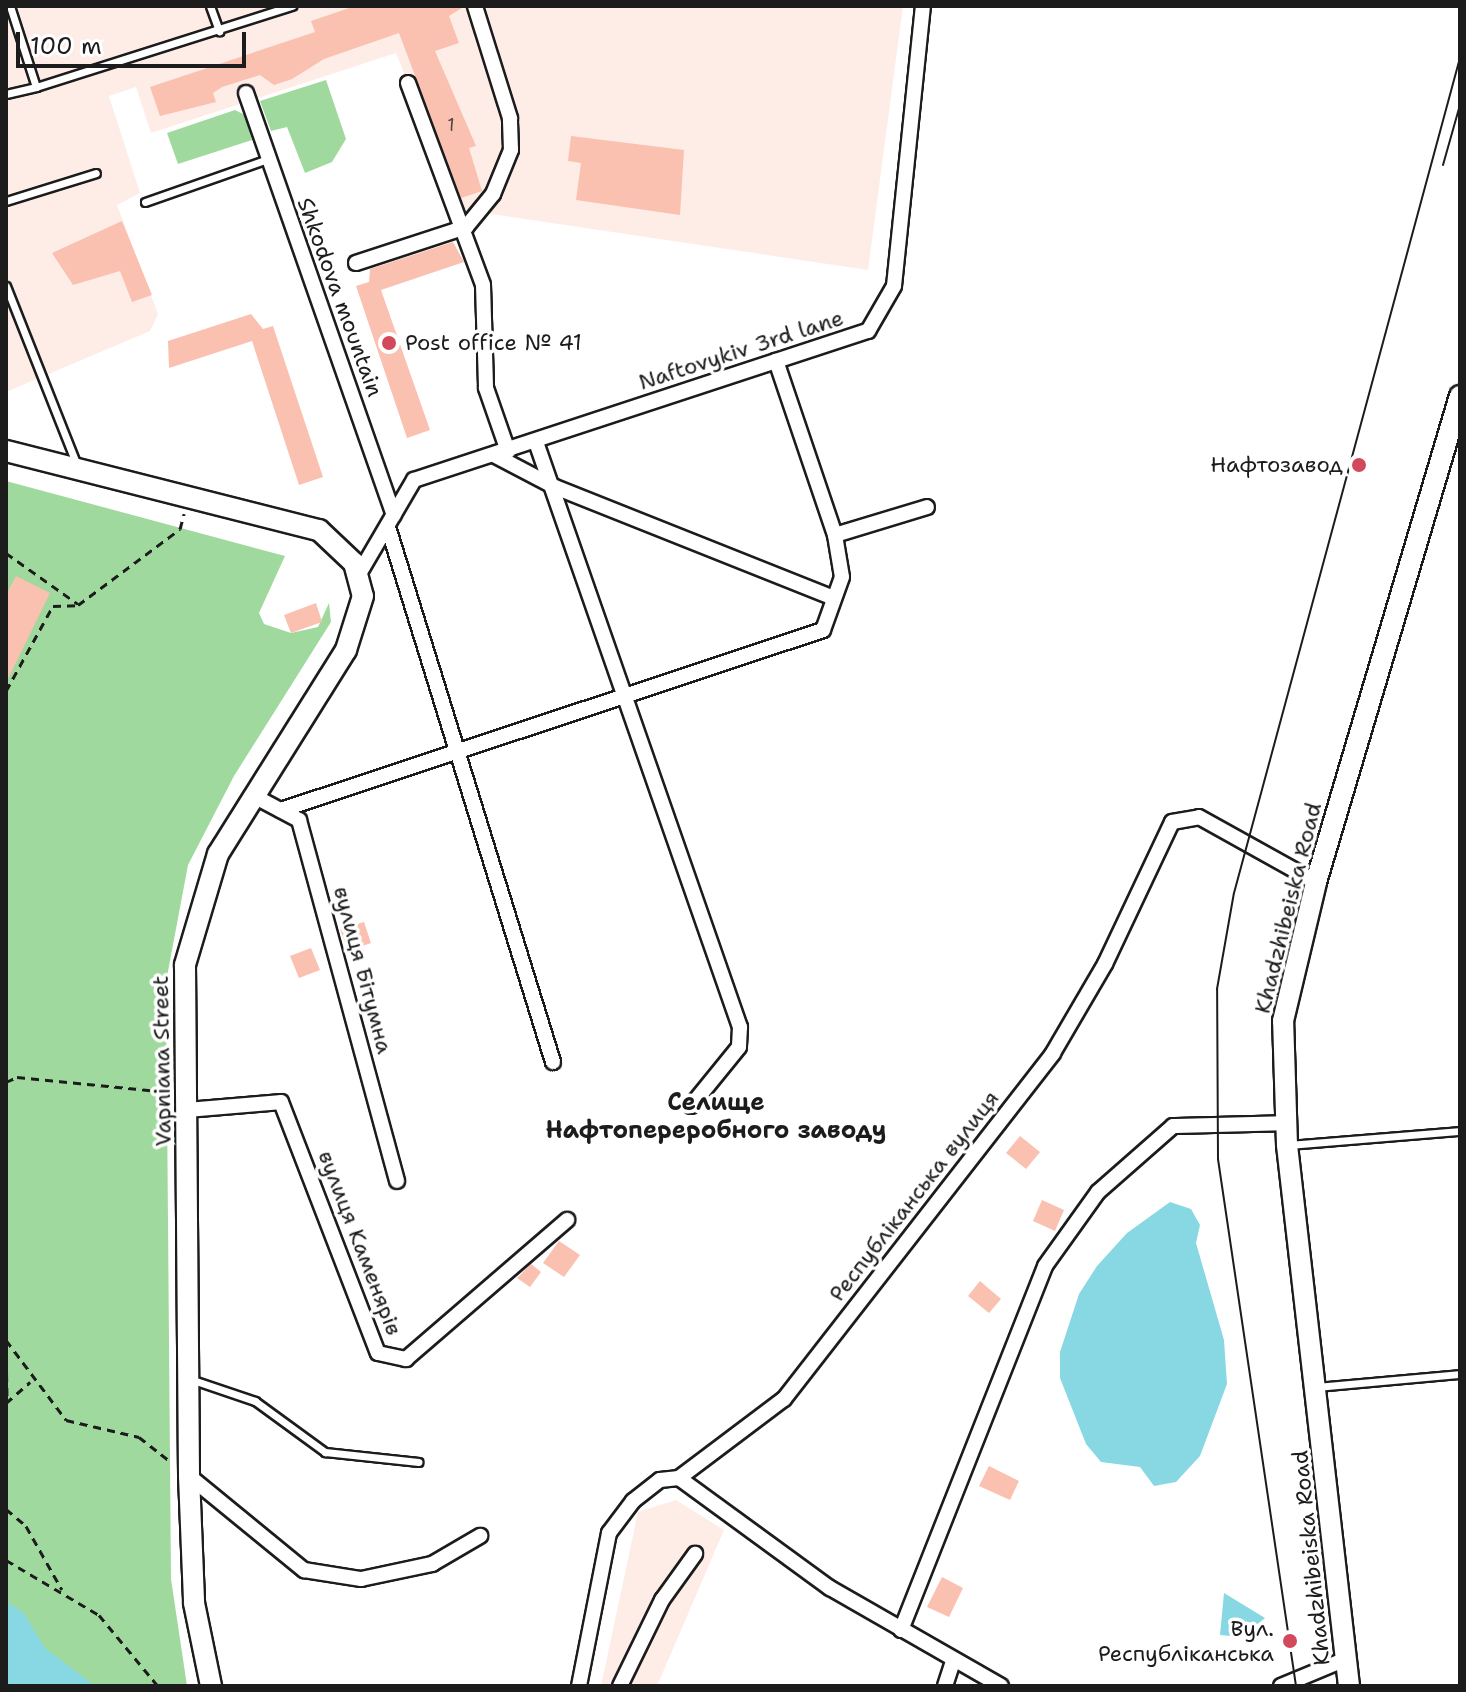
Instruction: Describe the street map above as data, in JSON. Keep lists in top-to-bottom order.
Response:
{
  "streets": {
    "street": [
      "Shkodova mountain",
      "Naftovykiv 3rd lane",
      "Khadzhibeiska Road",
      "вулиця Бітумна",
      "Vapniana Street",
      "Республіканська вулиця",
      "вулиця Каменярів"
    ]
  },
  "crossings": [
    ["Shkodova mountain", "Naftovykiv 3rd lane"],
    ["Naftovykiv 3rd lane", "Vapniana Street"],
    ["Khadzhibeiska Road", "Республіканська вулиця"],
    ["вулиця Бітумна", "Vapniana Street"],
    ["Vapniana Street", "вулиця Каменярів"]
  ],
  "districts": ["Селище Нафтопереробного заводу"],
  "places": ["Post office № 41", "Нафтозавод", "Вул. Республіканська"],
  "house_numbers": ["1"],
  "scale_bar": "100 m"
}
